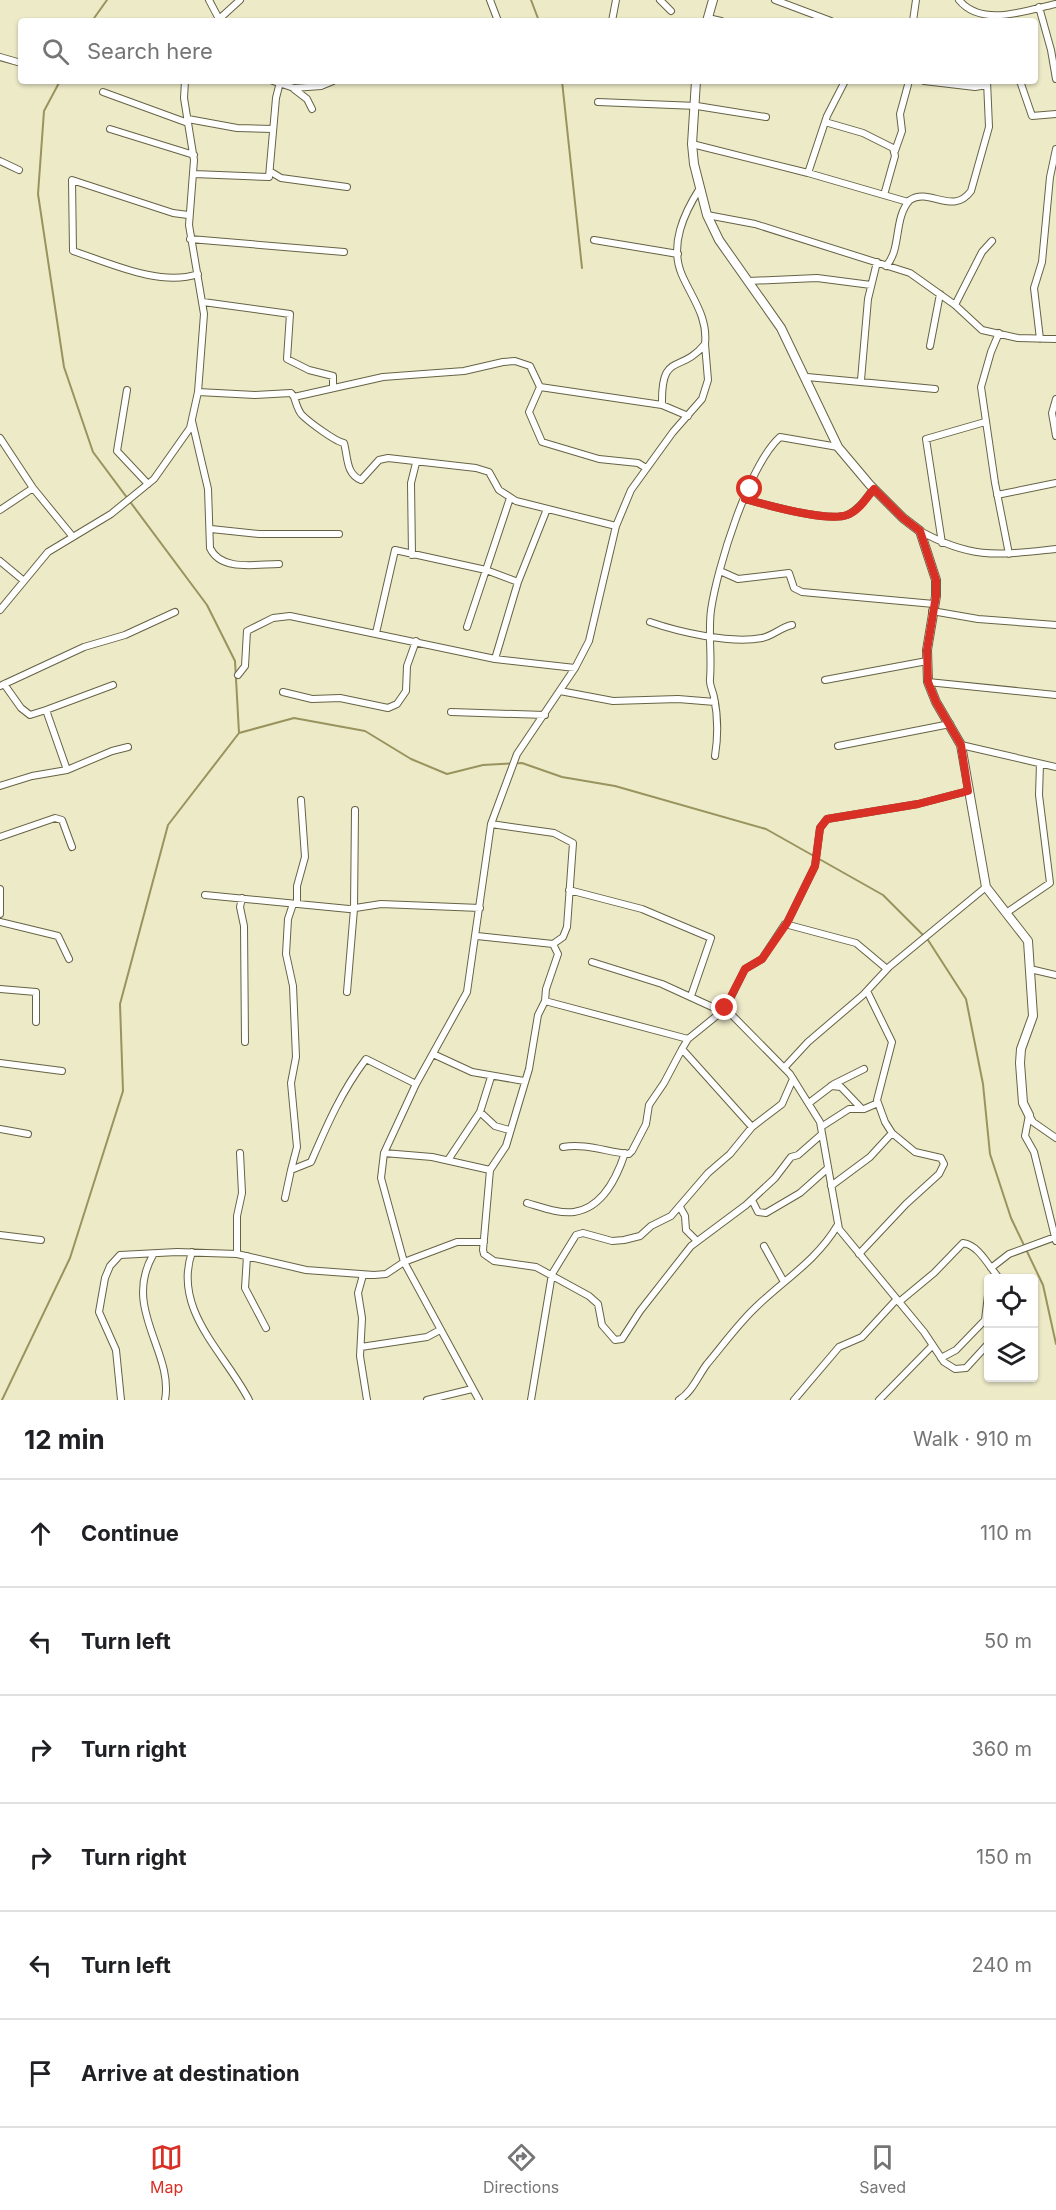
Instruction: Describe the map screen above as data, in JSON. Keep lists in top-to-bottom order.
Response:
{
  "page": {
    "search": "Search here",
    "heading": ["12 min", "Walk · 910 m"],
    "list": [
      ["Continue", "110 m"],
      ["Turn left", "50 m"],
      ["Turn right", "360 m"],
      ["Turn right", "150 m"],
      ["Turn left", "240 m"],
      "Arrive at destination"
    ],
    "nav": ["Map", "Directions", "Saved"]
  }
}
